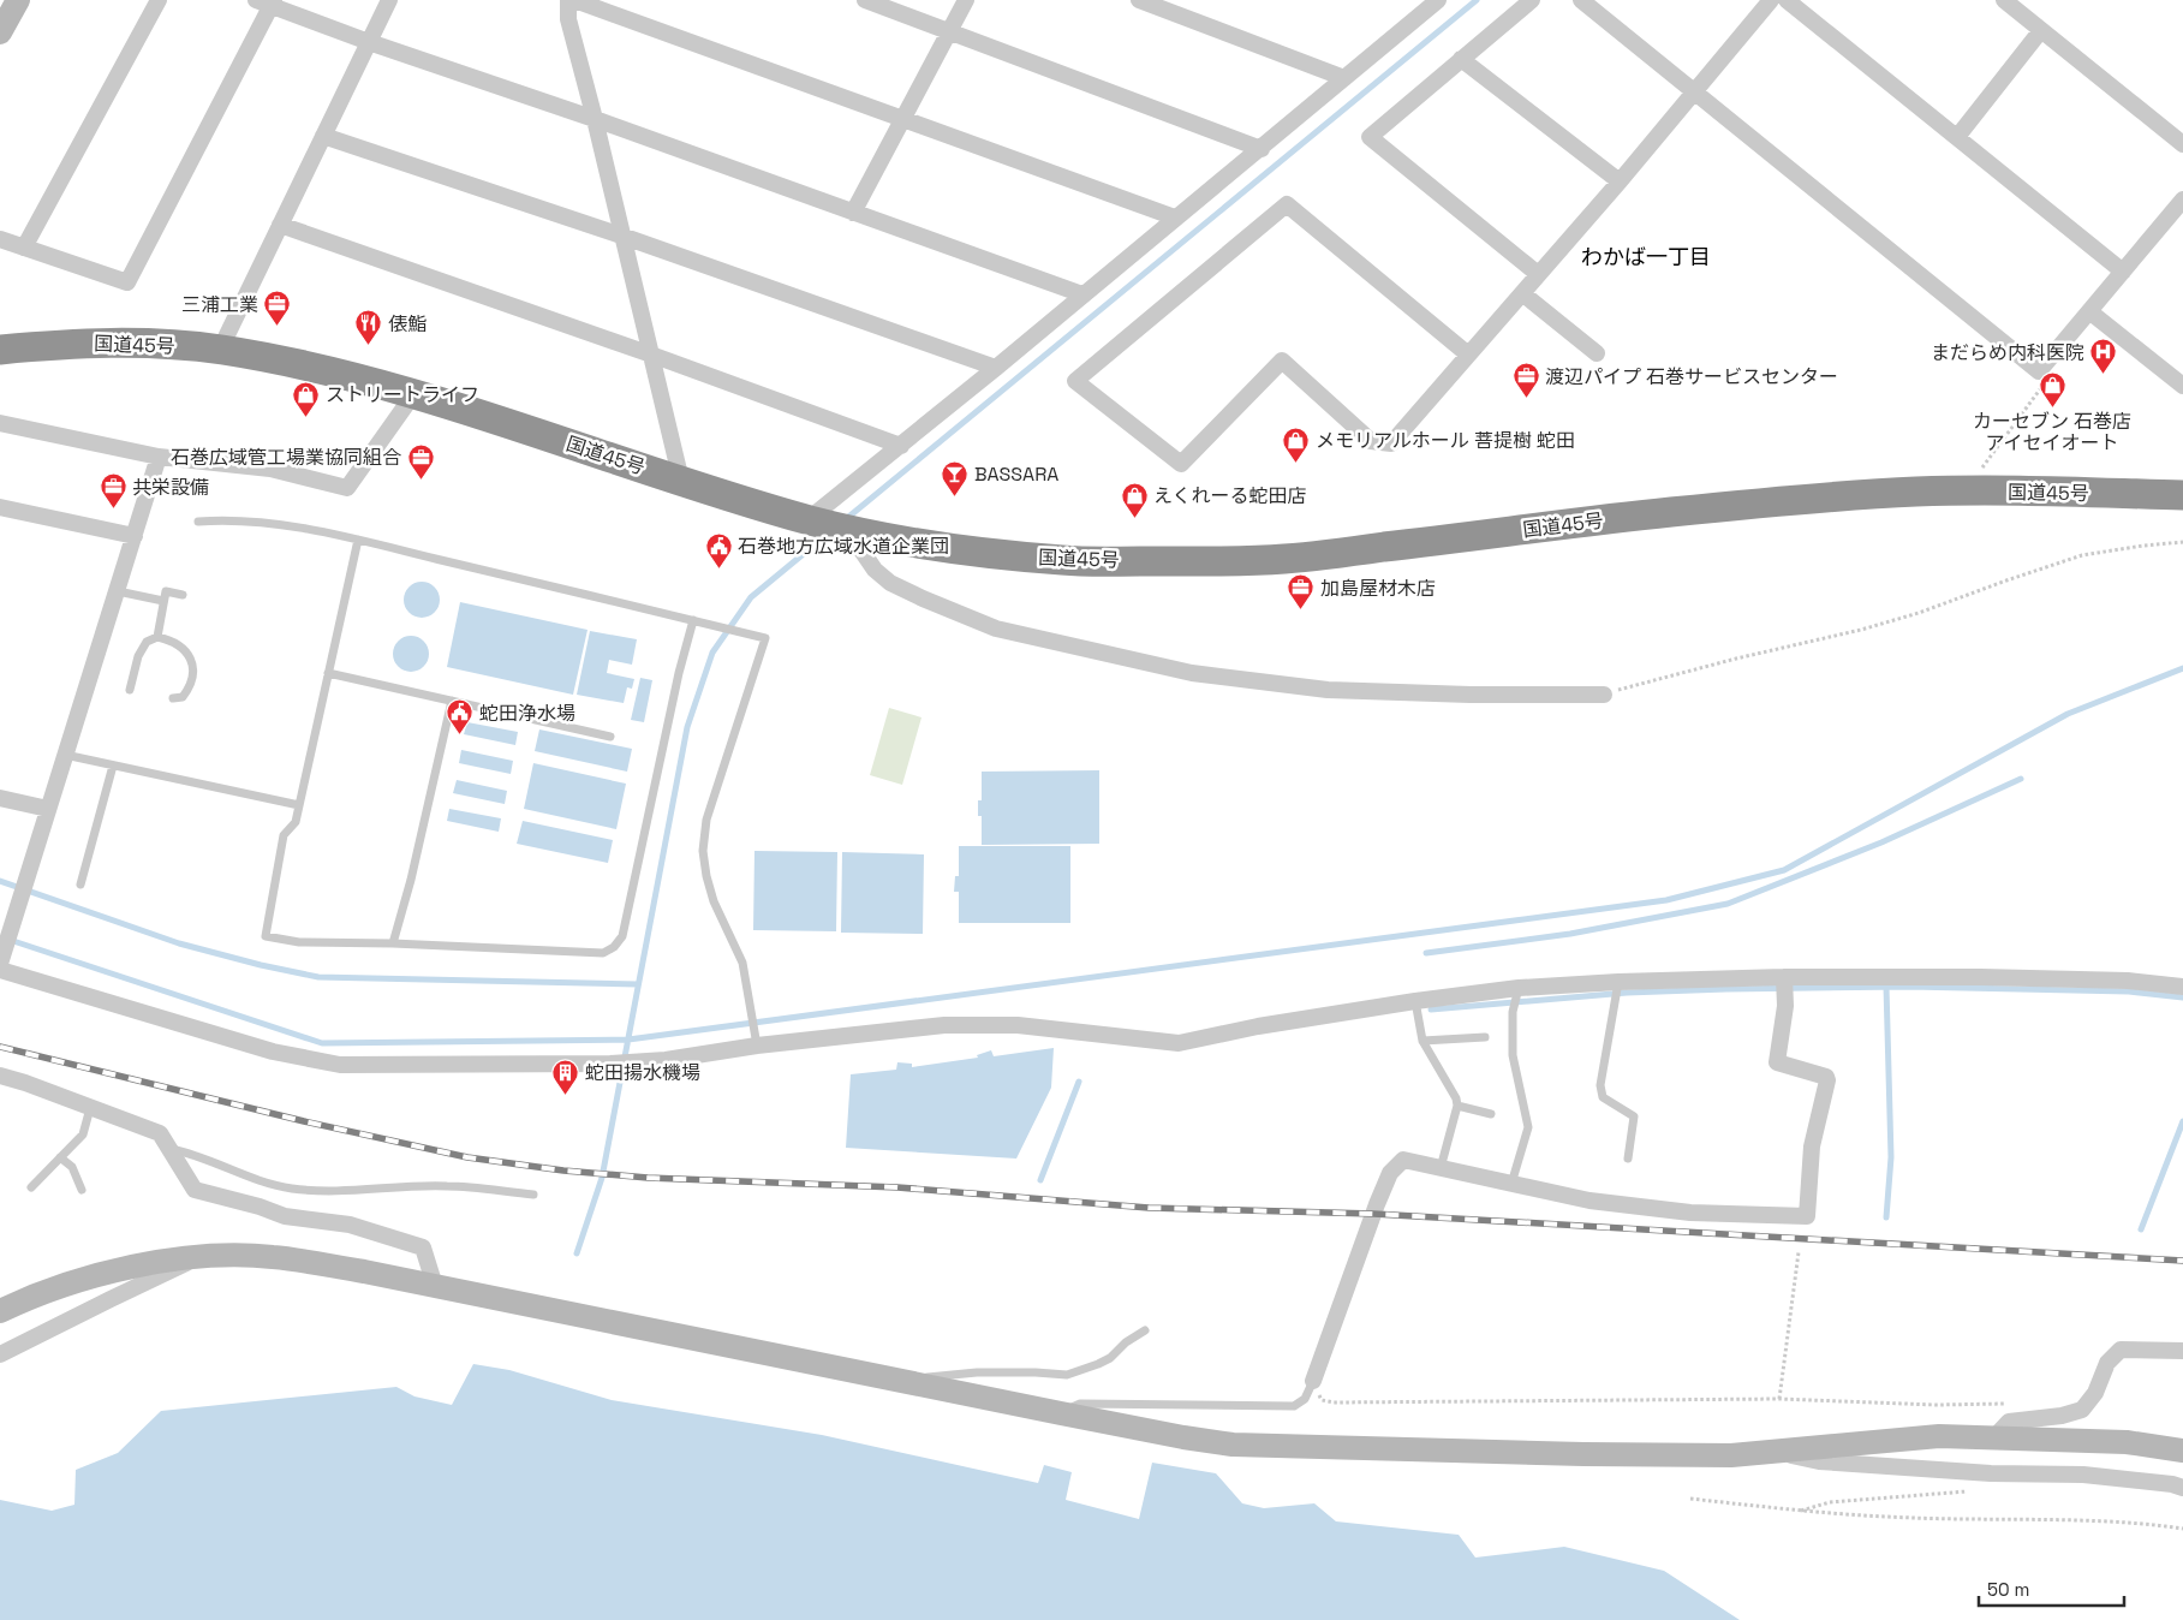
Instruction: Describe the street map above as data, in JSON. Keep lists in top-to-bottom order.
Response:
{
  "streets": {
    "highway": ["国道45号"]
  },
  "districts": ["わかば一丁目"],
  "places": {
    "office": [
      "三浦工業",
      "渡辺パイプ 石巻サービスセンター",
      "石巻広域管工場業協同組合",
      "共栄設備",
      "加島屋材木店"
    ],
    "restaurant": ["俵鮨"],
    "hospital": ["まだらめ内科医院"],
    "shop": [
      "カーセブン 石巻店 アイセイオート",
      "ストリートライフ",
      "メモリアルホール 菩提樹 蛇田",
      "えくれーる蛇田店"
    ],
    "bar": ["BASSARA"],
    "public building": ["石巻地方広域水道企業団", "蛇田浄水場"],
    "building": ["蛇田揚水機場"]
  },
  "scale_bar": "50 m"
}
